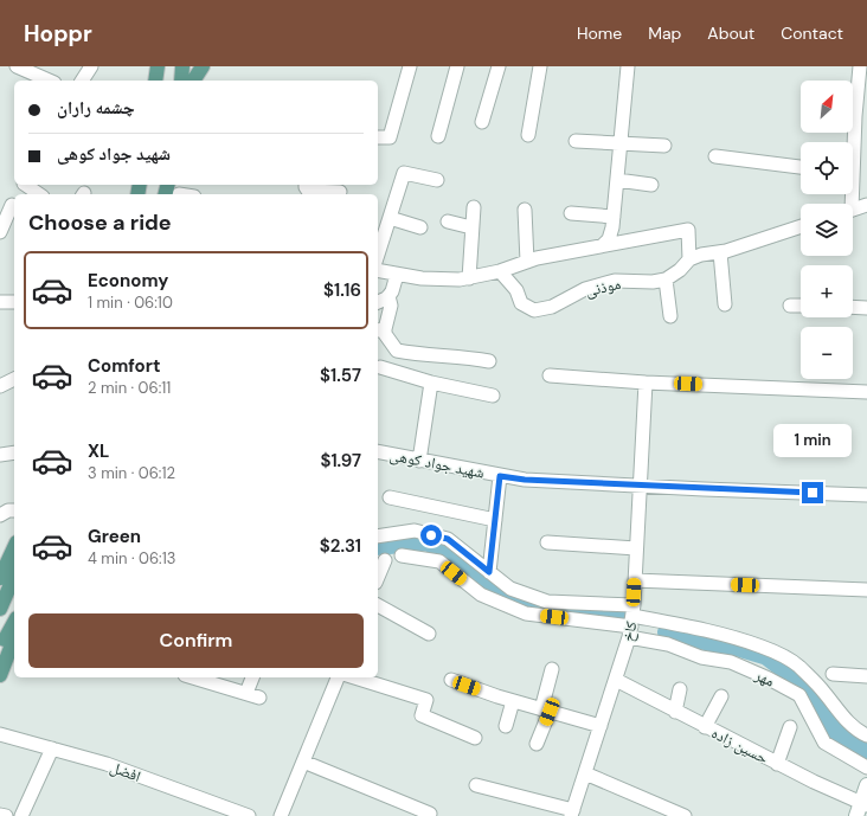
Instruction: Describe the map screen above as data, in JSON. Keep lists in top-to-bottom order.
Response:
{
  "streets": {
    "street": [
      "موذنی",
      "شهید جواد کوهی",
      "کاخ",
      "مهر",
      "حسین زاده",
      "افضل"
    ]
  },
  "crossings": [
    ["شهید جواد کوهی", "کاخ"],
    ["کاخ", "مهر"],
    ["کاخ", "حسین زاده"]
  ],
  "north": "top right",
  "page": {
    "header": "Hoppr",
    "nav": [
      "Home",
      "Map",
      "About",
      "Contact"
    ],
    "map_buttons": ["+", "−"],
    "banner": ["چشمه راران", "شهید جواد کوهی"],
    "heading": "Choose a ride",
    "list": [
      {
        "name": "Economy",
        "note": "1 min · 06:10",
        "value": "$1.16"
      },
      {
        "name": "Comfort",
        "note": "2 min · 06:11",
        "value": "$1.57"
      },
      {
        "name": "XL",
        "note": "3 min · 06:12",
        "value": "$1.97"
      },
      {
        "name": "Green",
        "note": "4 min · 06:13",
        "value": "$2.31"
      }
    ],
    "bubble": "1 min",
    "buttons": "Confirm"
  }
}
